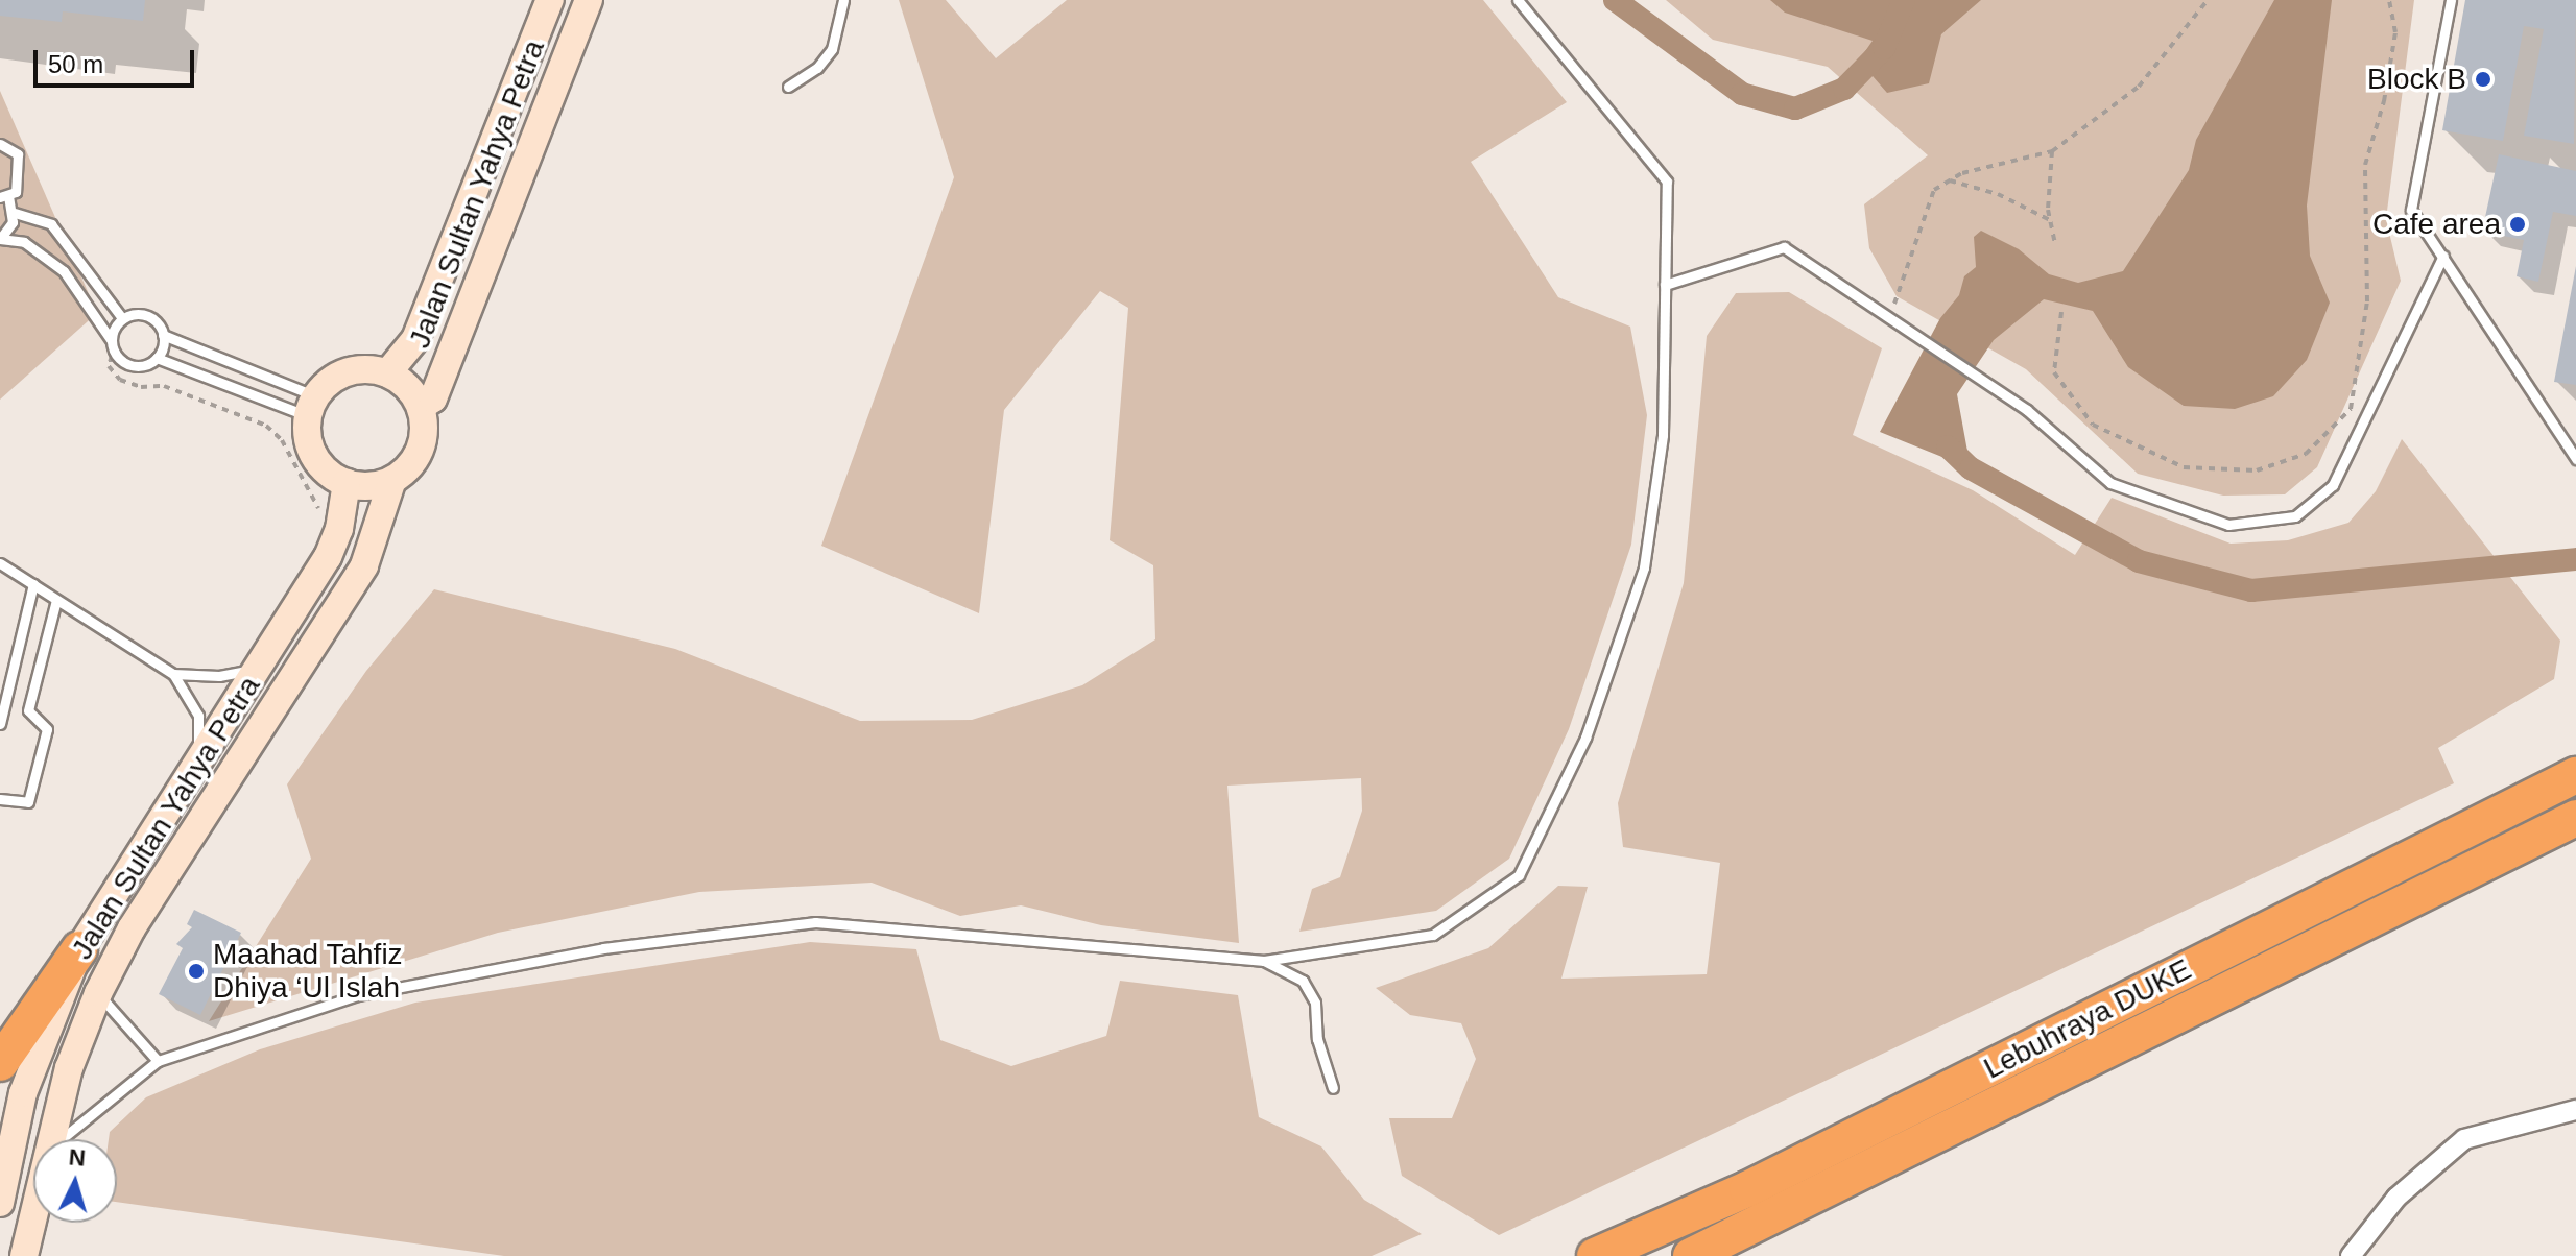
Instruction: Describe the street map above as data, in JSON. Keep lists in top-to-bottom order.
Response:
{
  "streets": {
    "highway": ["Lebuhraya DUKE"],
    "main road": ["Jalan Sultan Yahya Petra"]
  },
  "places": ["Block B", "Cafe area", "Maahad Tahfiz Dhiya ‘Ul Islah"],
  "scale_bar": "50 m",
  "north": "top"
}
